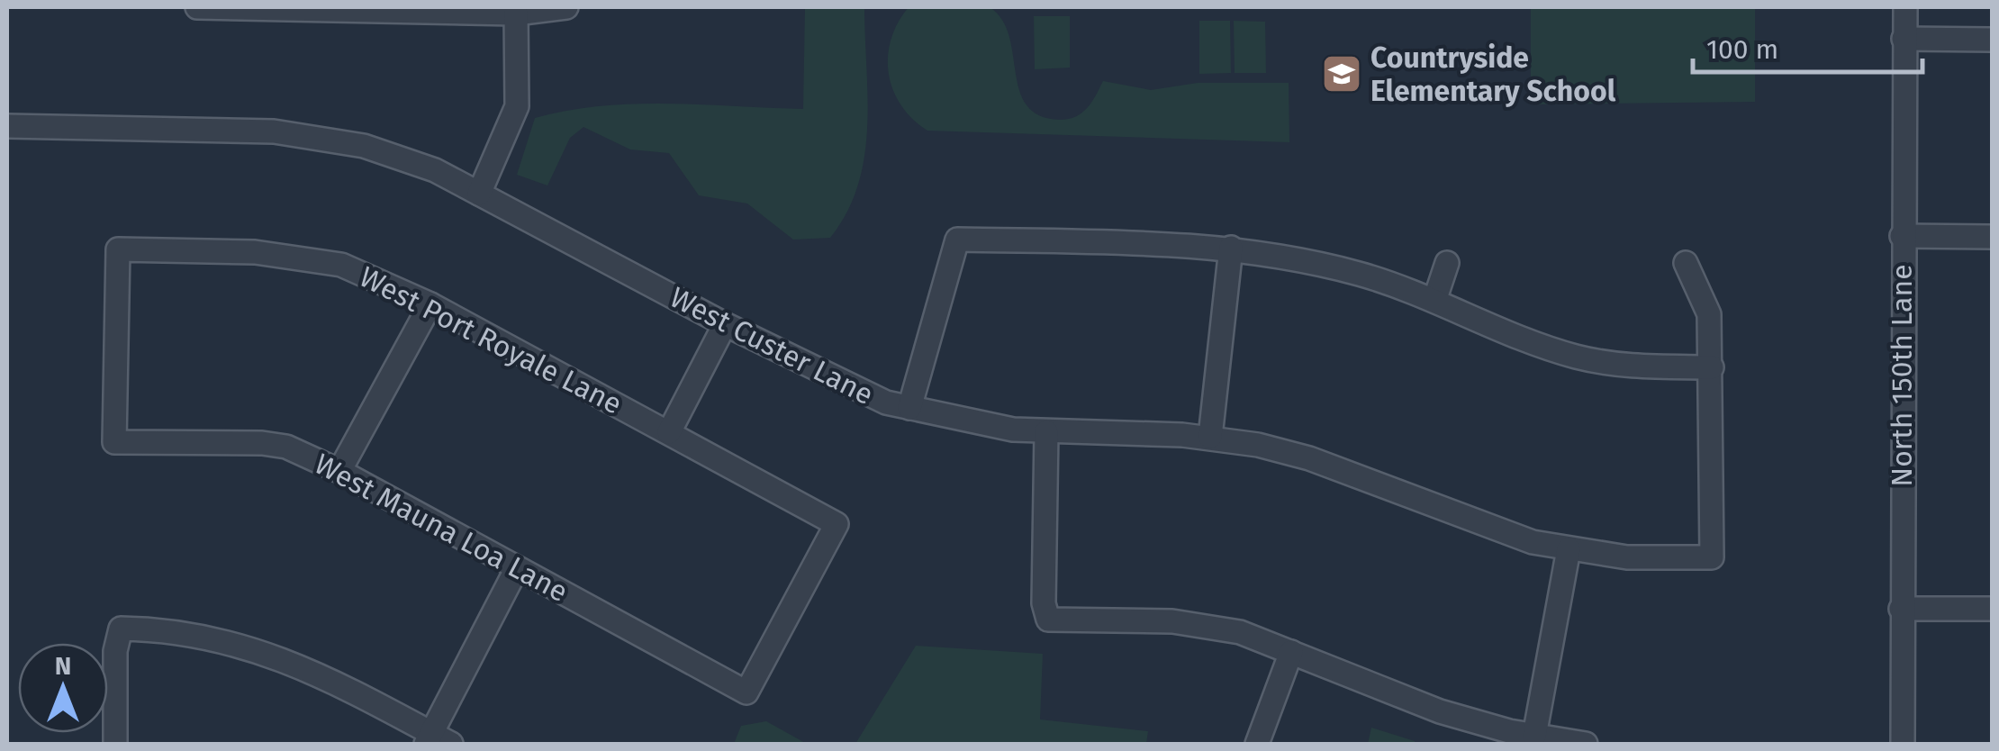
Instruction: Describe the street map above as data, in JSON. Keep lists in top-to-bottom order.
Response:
{
  "streets": {
    "street": [
      "West Port Royale Lane",
      "West Custer Lane",
      "North 150th Lane",
      "West Mauna Loa Lane"
    ]
  },
  "crossings": [
    ["West Port Royale Lane", "West Mauna Loa Lane"]
  ],
  "places": {
    "school or university": ["Countryside Elementary School"]
  },
  "scale_bar": "100 m",
  "north": "top"
}
